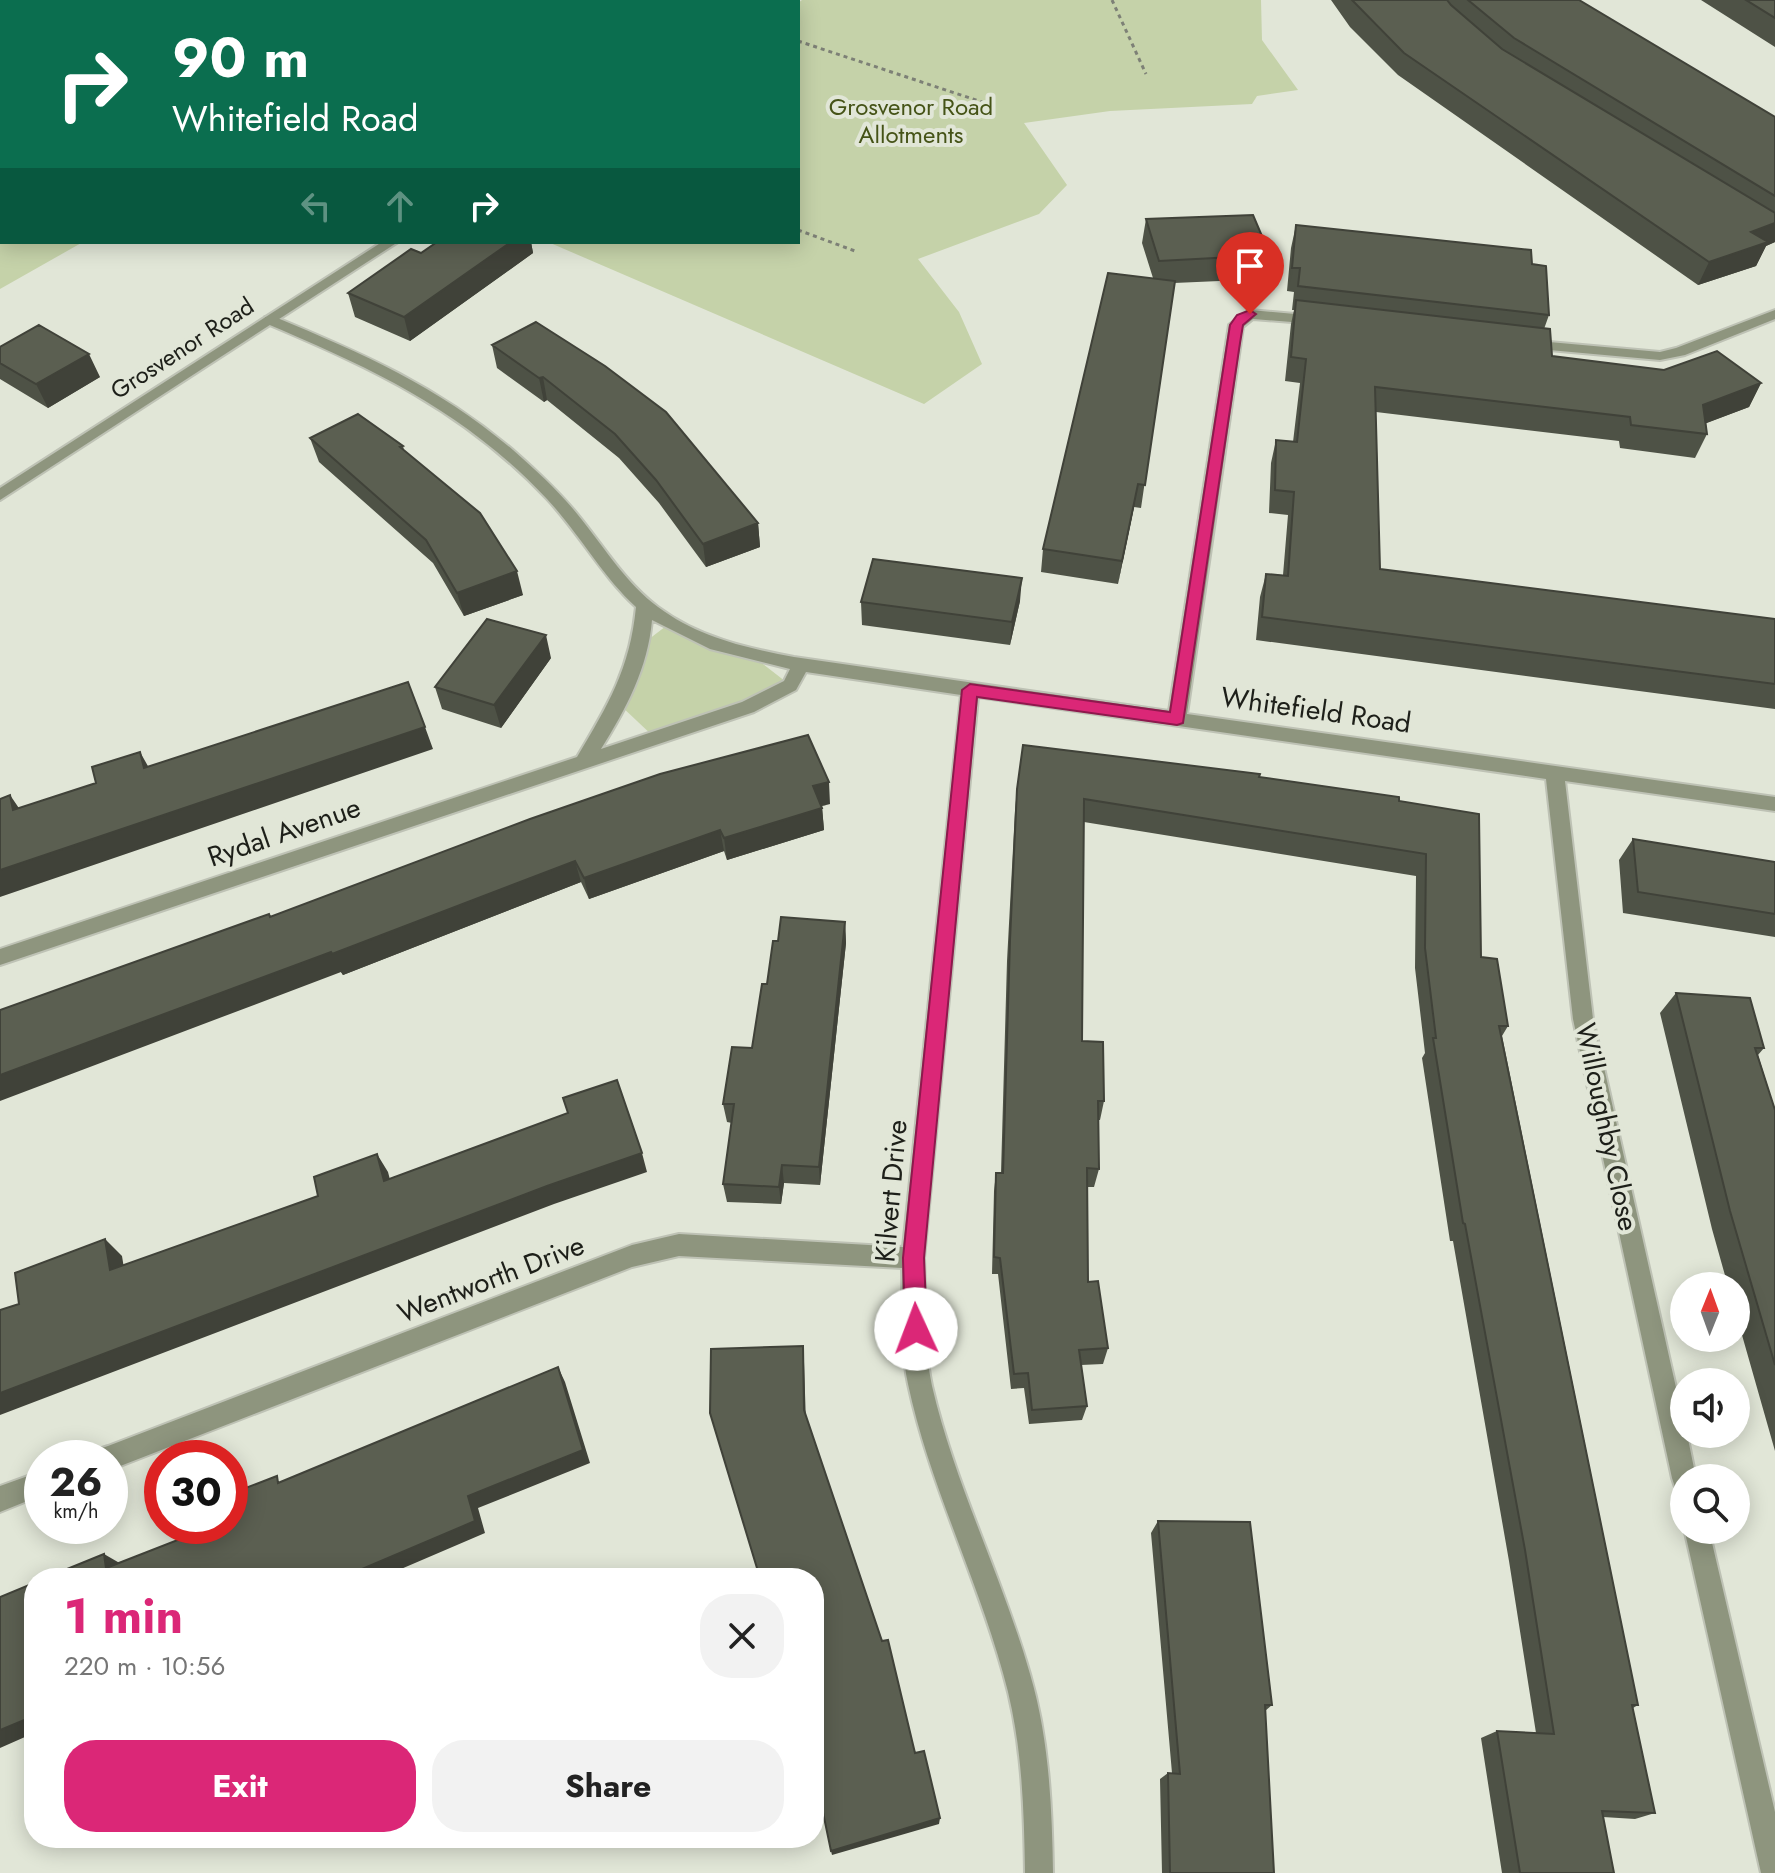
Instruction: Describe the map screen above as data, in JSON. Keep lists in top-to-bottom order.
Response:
{
  "streets": {
    "street": [
      "Grosvenor Road",
      "Whitefield Road",
      "Rydal Avenue",
      "Willoughby Close",
      "Kilvert Drive",
      "Wentworth Drive"
    ]
  },
  "crossings": [
    ["Whitefield Road", "Rydal Avenue"],
    ["Whitefield Road", "Willoughby Close"],
    ["Whitefield Road", "Kilvert Drive"],
    ["Kilvert Drive", "Wentworth Drive"]
  ],
  "parks": ["Grosvenor Road Allotments"],
  "north": "top",
  "page": {
    "turn": ["90 m", "Whitefield Road"],
    "speed": "26 km/h",
    "limit": "30",
    "heading": ["1 min", "220 m · 10:56"],
    "buttons": ["Exit", "Share"]
  }
}
